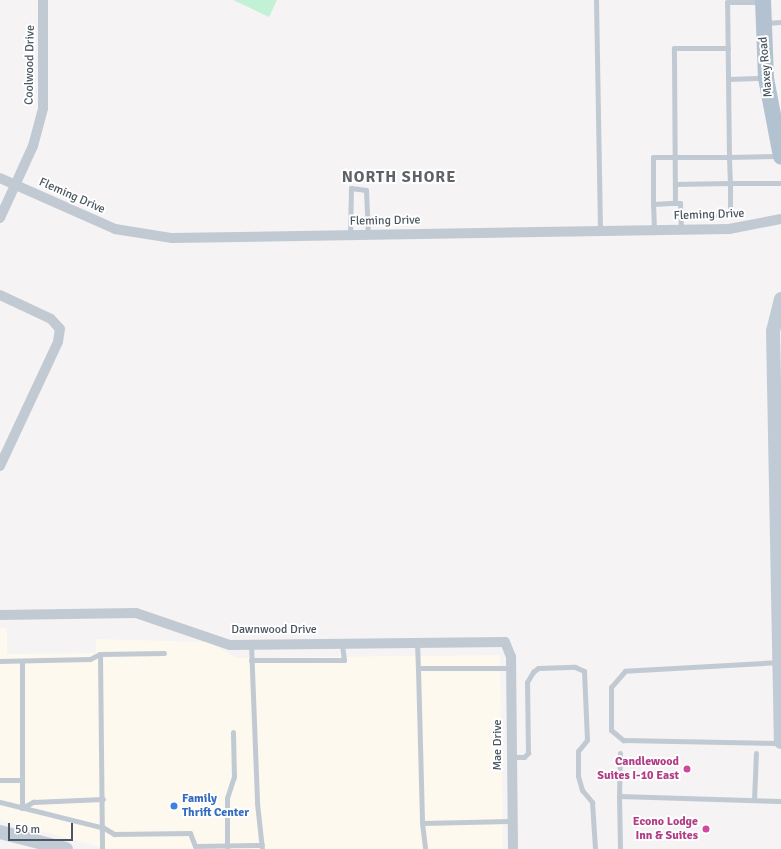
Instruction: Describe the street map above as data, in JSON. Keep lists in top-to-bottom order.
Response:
{
  "streets": {
    "main road": ["Maxey Road"],
    "street": [
      "Coolwood Drive",
      "Fleming Drive",
      "Dawnwood Drive",
      "Mae Drive"
    ]
  },
  "crossings": [
    ["Coolwood Drive", "Fleming Drive"],
    ["Dawnwood Drive", "Mae Drive"]
  ],
  "districts": ["NORTH SHORE"],
  "places": ["Candlewood Suites I-10 East", "Family Thrift Center", "Econo Lodge Inn & Suites"],
  "scale_bar": "50 m"
}
